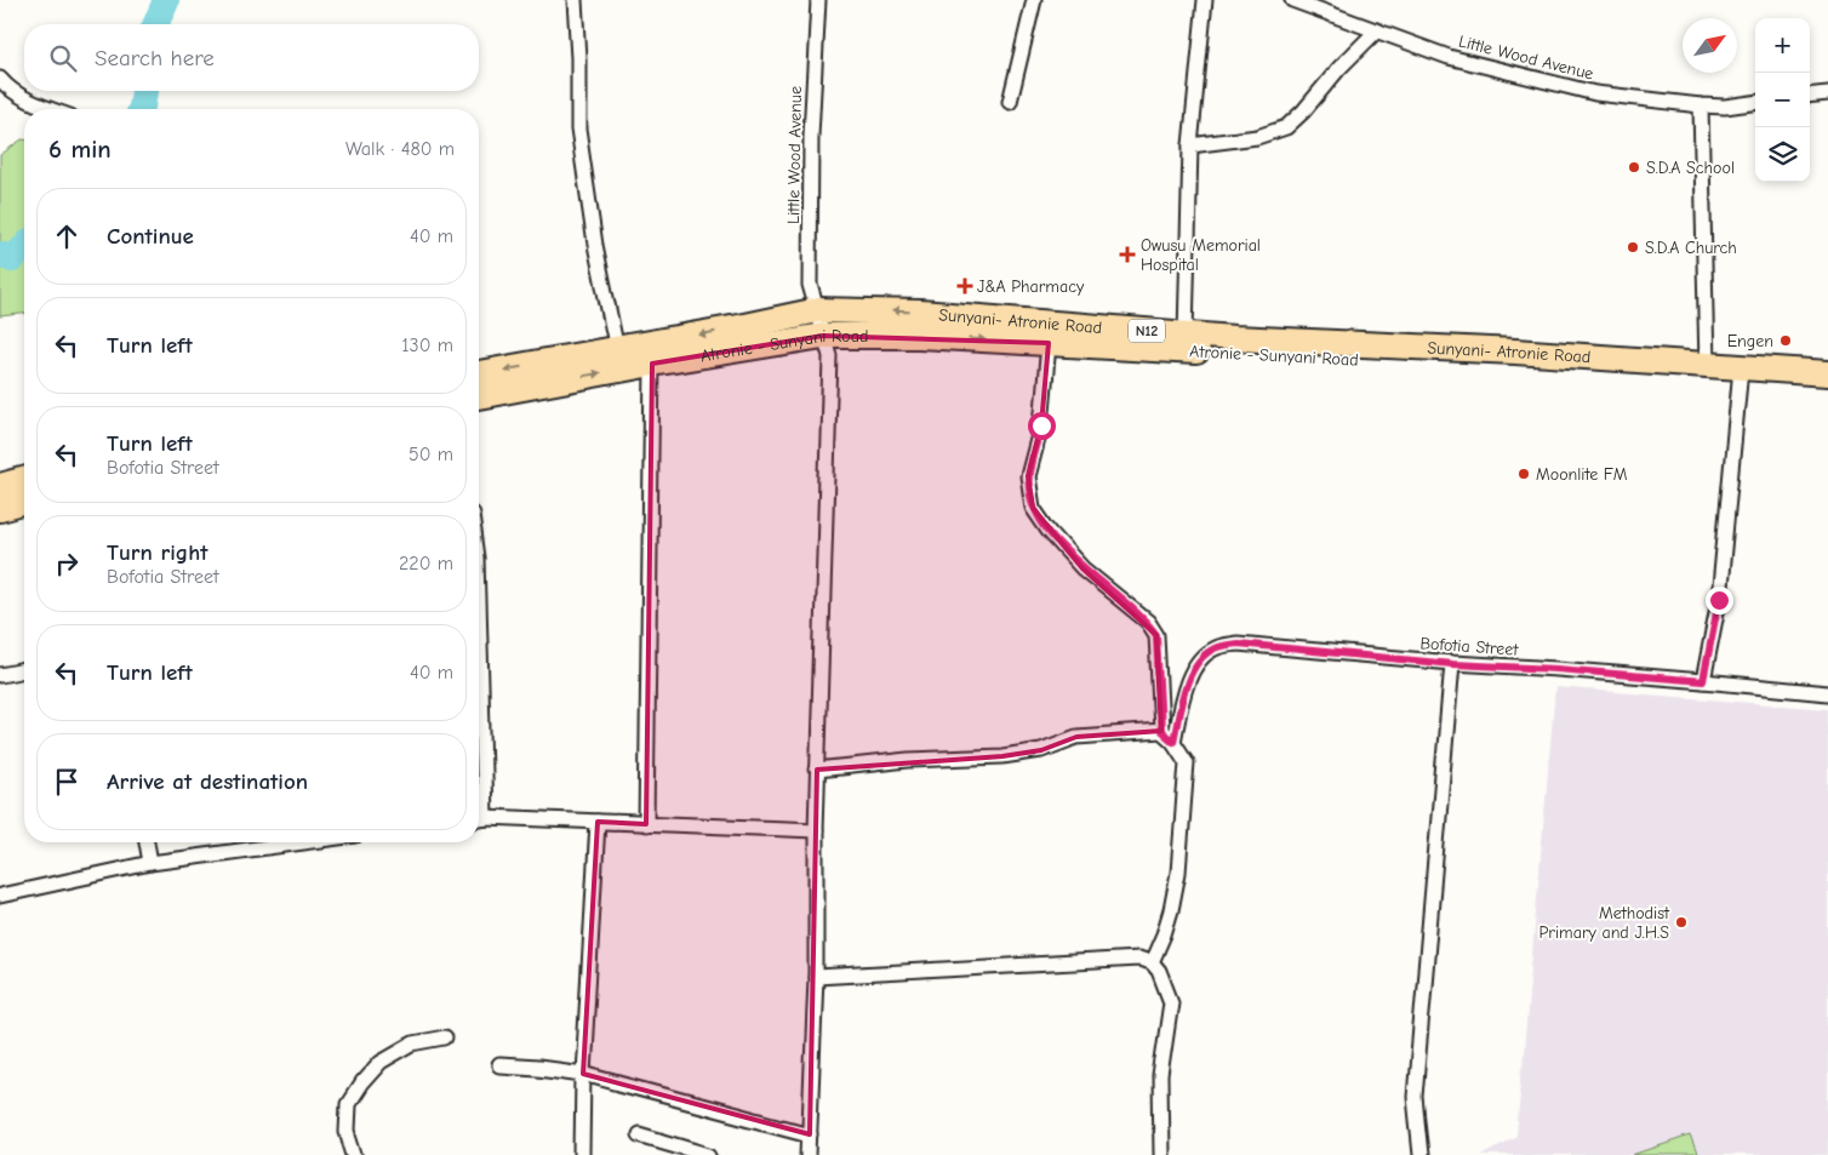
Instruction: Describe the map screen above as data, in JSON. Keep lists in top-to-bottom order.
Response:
{
  "streets": {
    "highway": ["Sunyani- Atronie Road", "N12", "Atronie - Sunyani Road"],
    "street": ["Little Wood Avenue", "Bofotia Street"]
  },
  "crossings": [
    ["Little Wood Avenue", "Sunyani- Atronie Road"],
    ["Little Wood Avenue", "Atronie - Sunyani Road"]
  ],
  "one_way": ["Sunyani- Atronie Road"],
  "places": {
    "other": [
      "S.D.A School",
      "S.D.A Church",
      "Engen",
      "Moonlite FM",
      "Methodist Primary and J.H.S"
    ],
    "health": ["Owusu Memorial Hospital", "J&A Pharmacy"]
  },
  "north": "top right",
  "page": {
    "map_buttons": ["+", "−"],
    "search": "Search here",
    "heading": ["6 min", "Walk · 480 m"],
    "list": [
      ["Continue", "40 m"],
      ["Turn left", "130 m"],
      ["Turn left", "Bofotia Street", "50 m"],
      ["Turn right", "Bofotia Street", "220 m"],
      ["Turn left", "40 m"],
      "Arrive at destination"
    ]
  }
}
